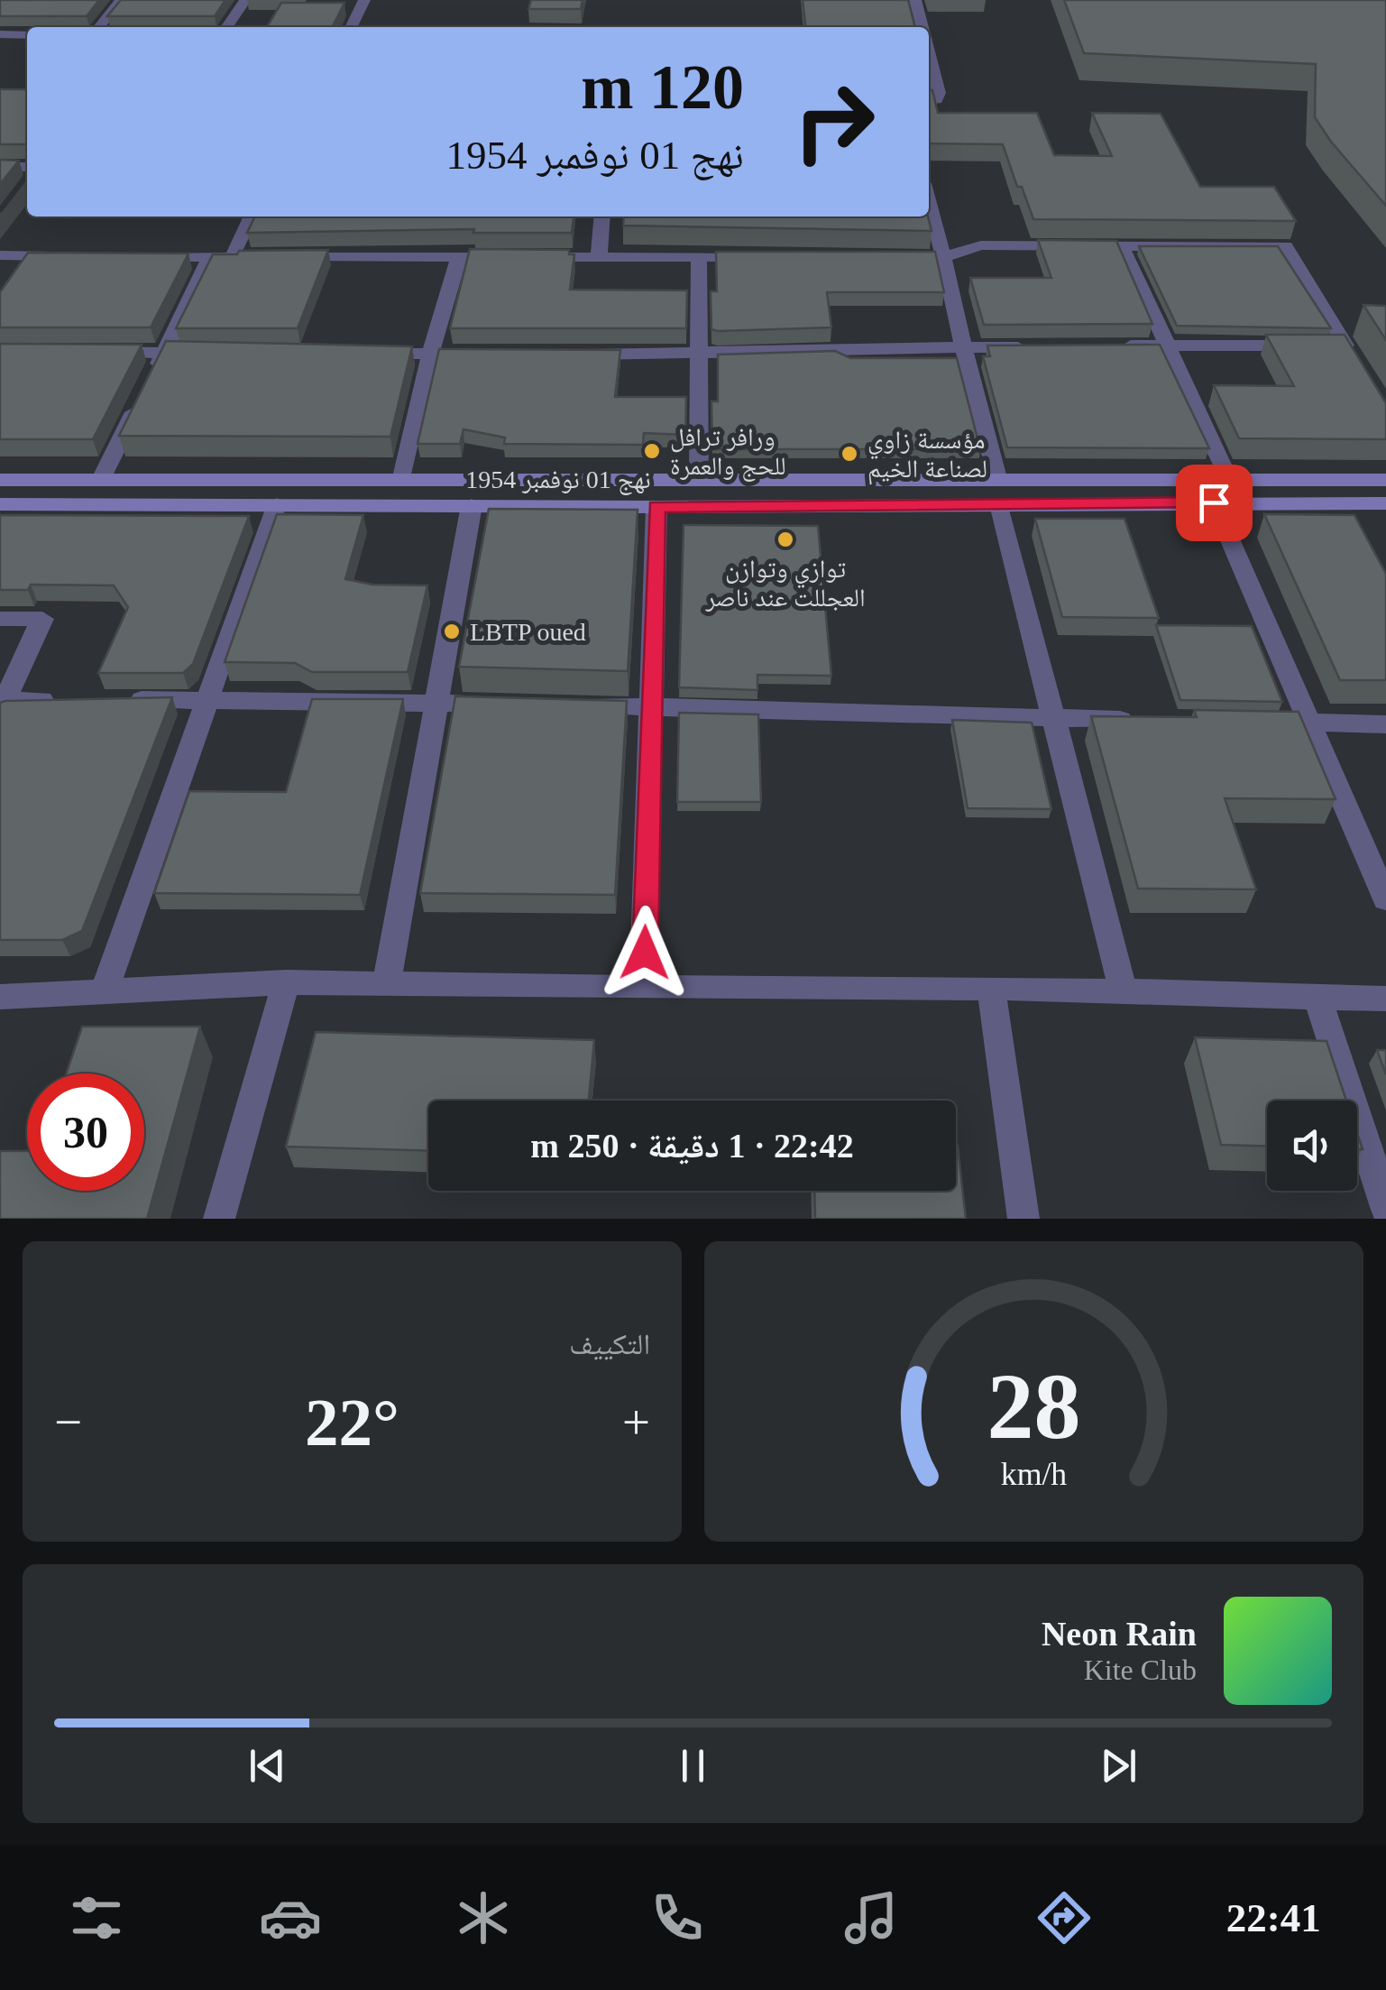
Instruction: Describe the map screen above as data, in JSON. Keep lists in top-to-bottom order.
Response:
{
  "streets": {
    "main road": ["نهج 01 نوفمبر 1954"]
  },
  "places": [
    "ورافر ترافل للحج والعمرة",
    "مؤسسة زاوي لصناعة الخيم",
    "توازي وتوازن العجللت عند ناصر",
    "LBTP oued"
  ],
  "page": {
    "turn": ["120 m", "نهج 01 نوفمبر 1954"],
    "limit": "30",
    "trip": "22:42 · 1 دقيقة · 250 m",
    "tile": "التكييف",
    "heat": ["−", "22°", "+"],
    "song": ["Neon Rain", "Kite Club"],
    "tabs": "22:41",
    "gauge": ["28", "km/h"]
  }
}
